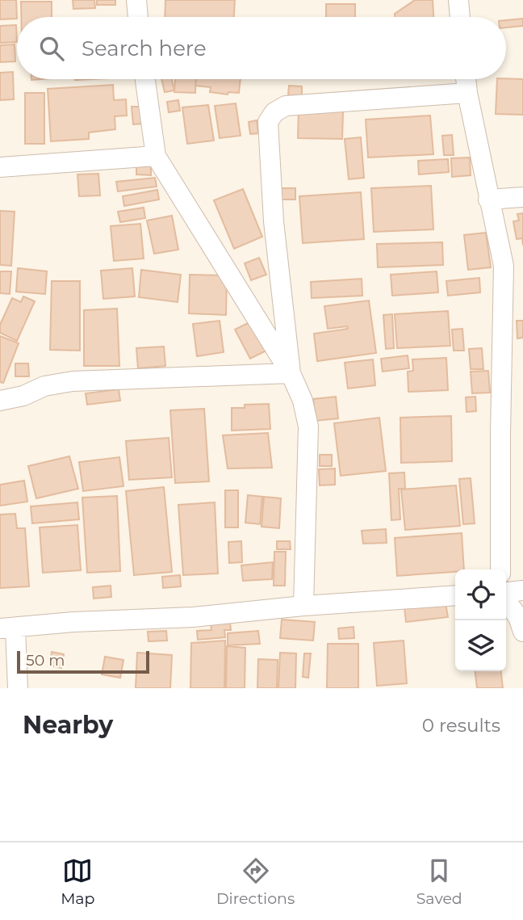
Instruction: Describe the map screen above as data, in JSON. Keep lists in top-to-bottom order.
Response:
{
  "scale_bar": "50 m",
  "page": {
    "search": "Search here",
    "scale": "50 m",
    "heading": ["Nearby", "0 results"],
    "nav": ["Map", "Directions", "Saved"]
  }
}
